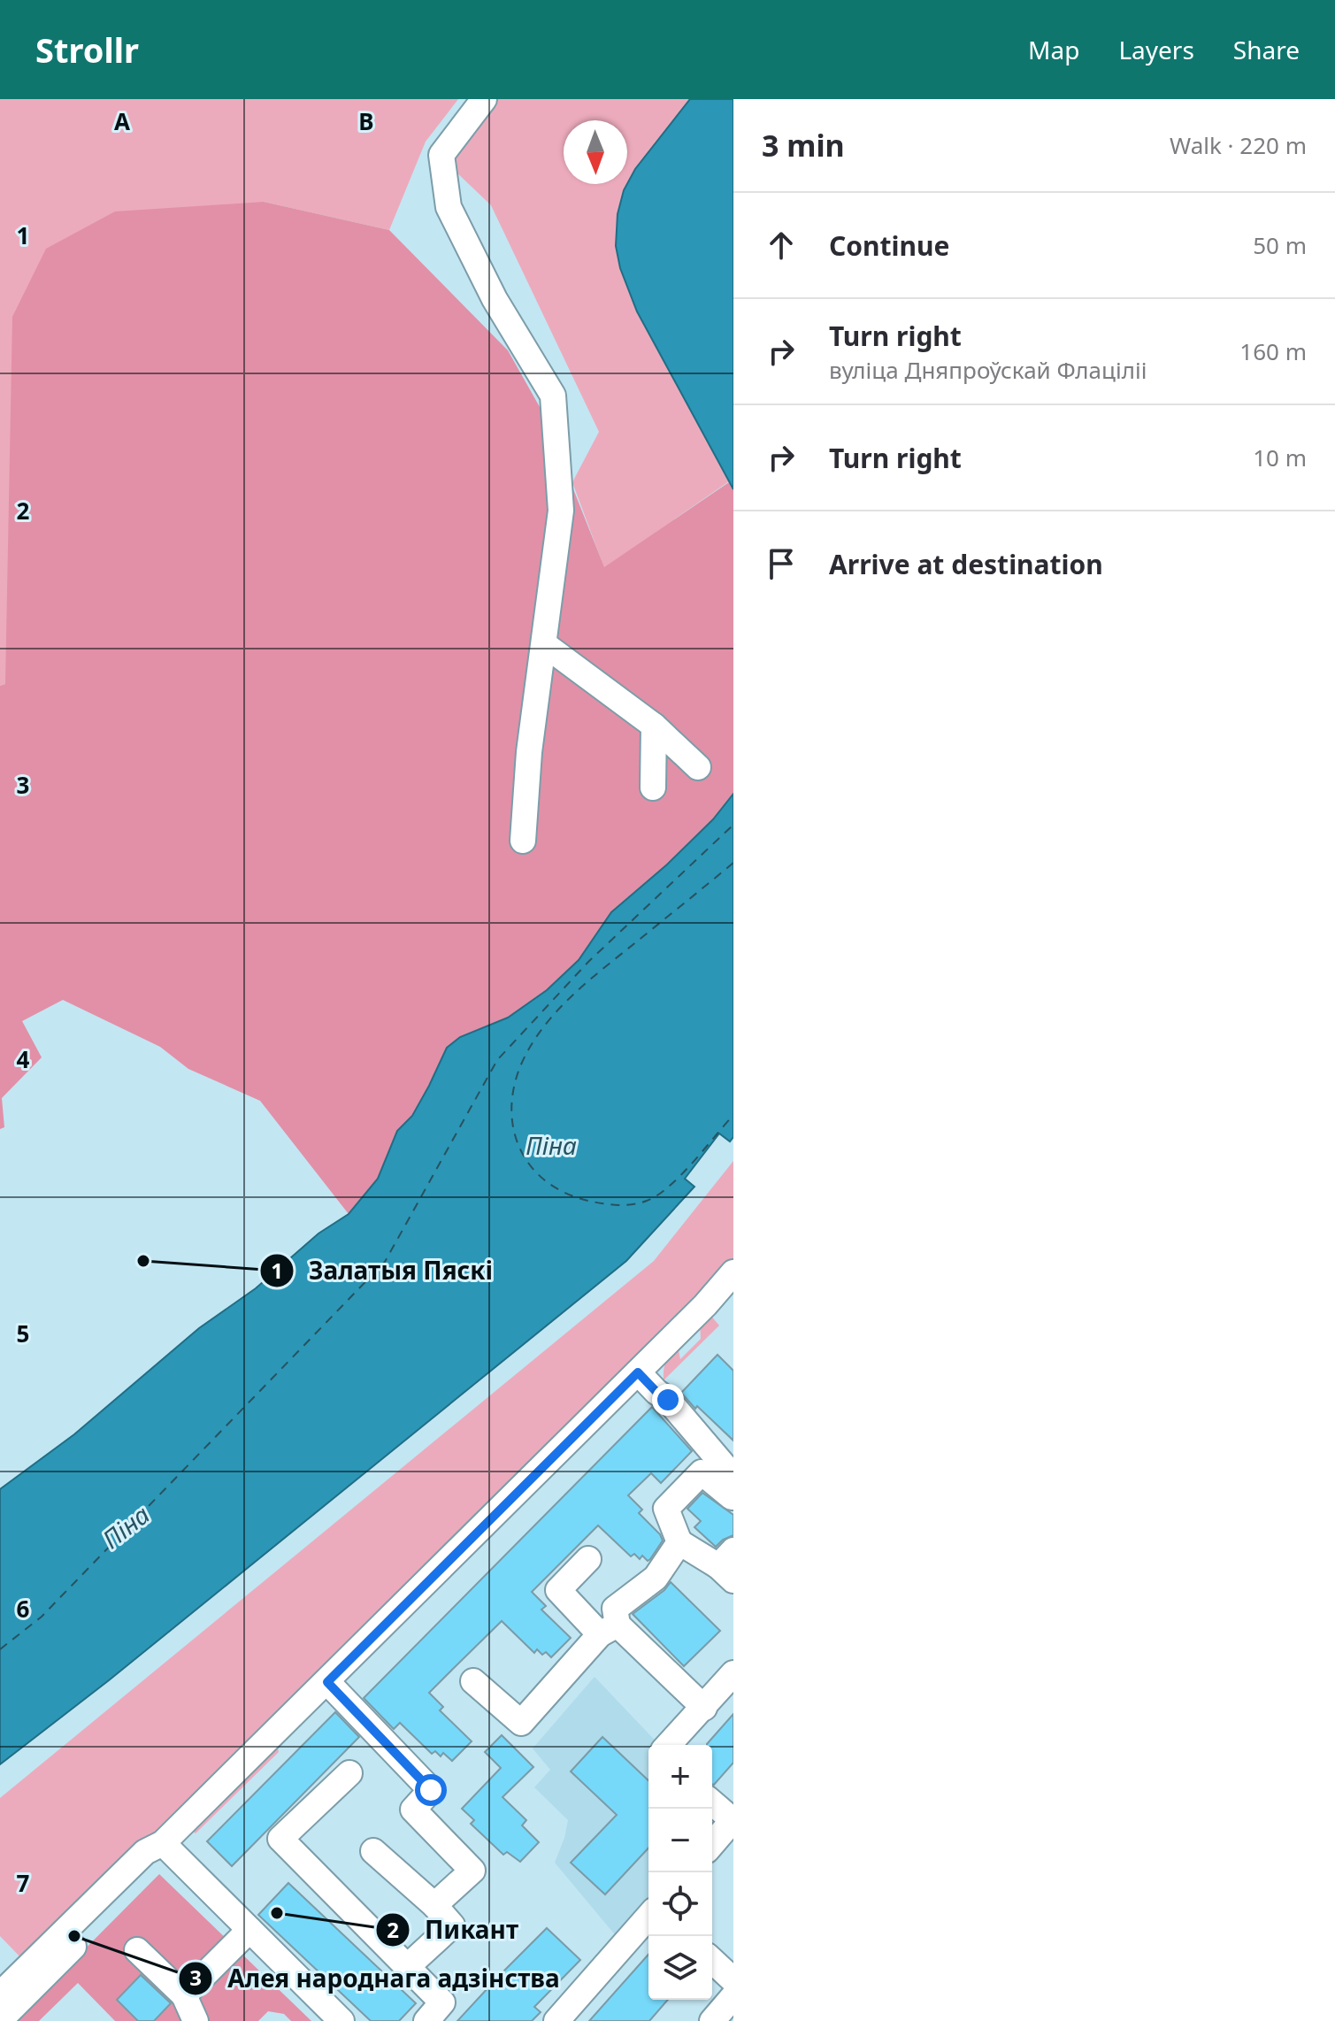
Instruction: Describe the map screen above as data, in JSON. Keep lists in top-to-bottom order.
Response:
{
  "water": ["Піна"],
  "places": ["Залатыя Пяскі", "Пикант", "Алея народнага адзінства"],
  "north": "bottom",
  "page": {
    "header": "Strollr",
    "nav": ["Map", "Layers", "Share"],
    "heading": ["3 min", "Walk · 220 m"],
    "list": [
      ["Continue", "50 m"],
      ["Turn right", "вуліца Дняпроўскай Флаціліі", "160 m"],
      ["Turn right", "10 m"],
      "Arrive at destination"
    ],
    "map_buttons": ["+", "−"]
  },
  "grid": {
    "columns": ["A", "B"],
    "rows": [
      "1",
      "2",
      "3",
      "4",
      "5",
      "6",
      "7"
    ]
  }
}
